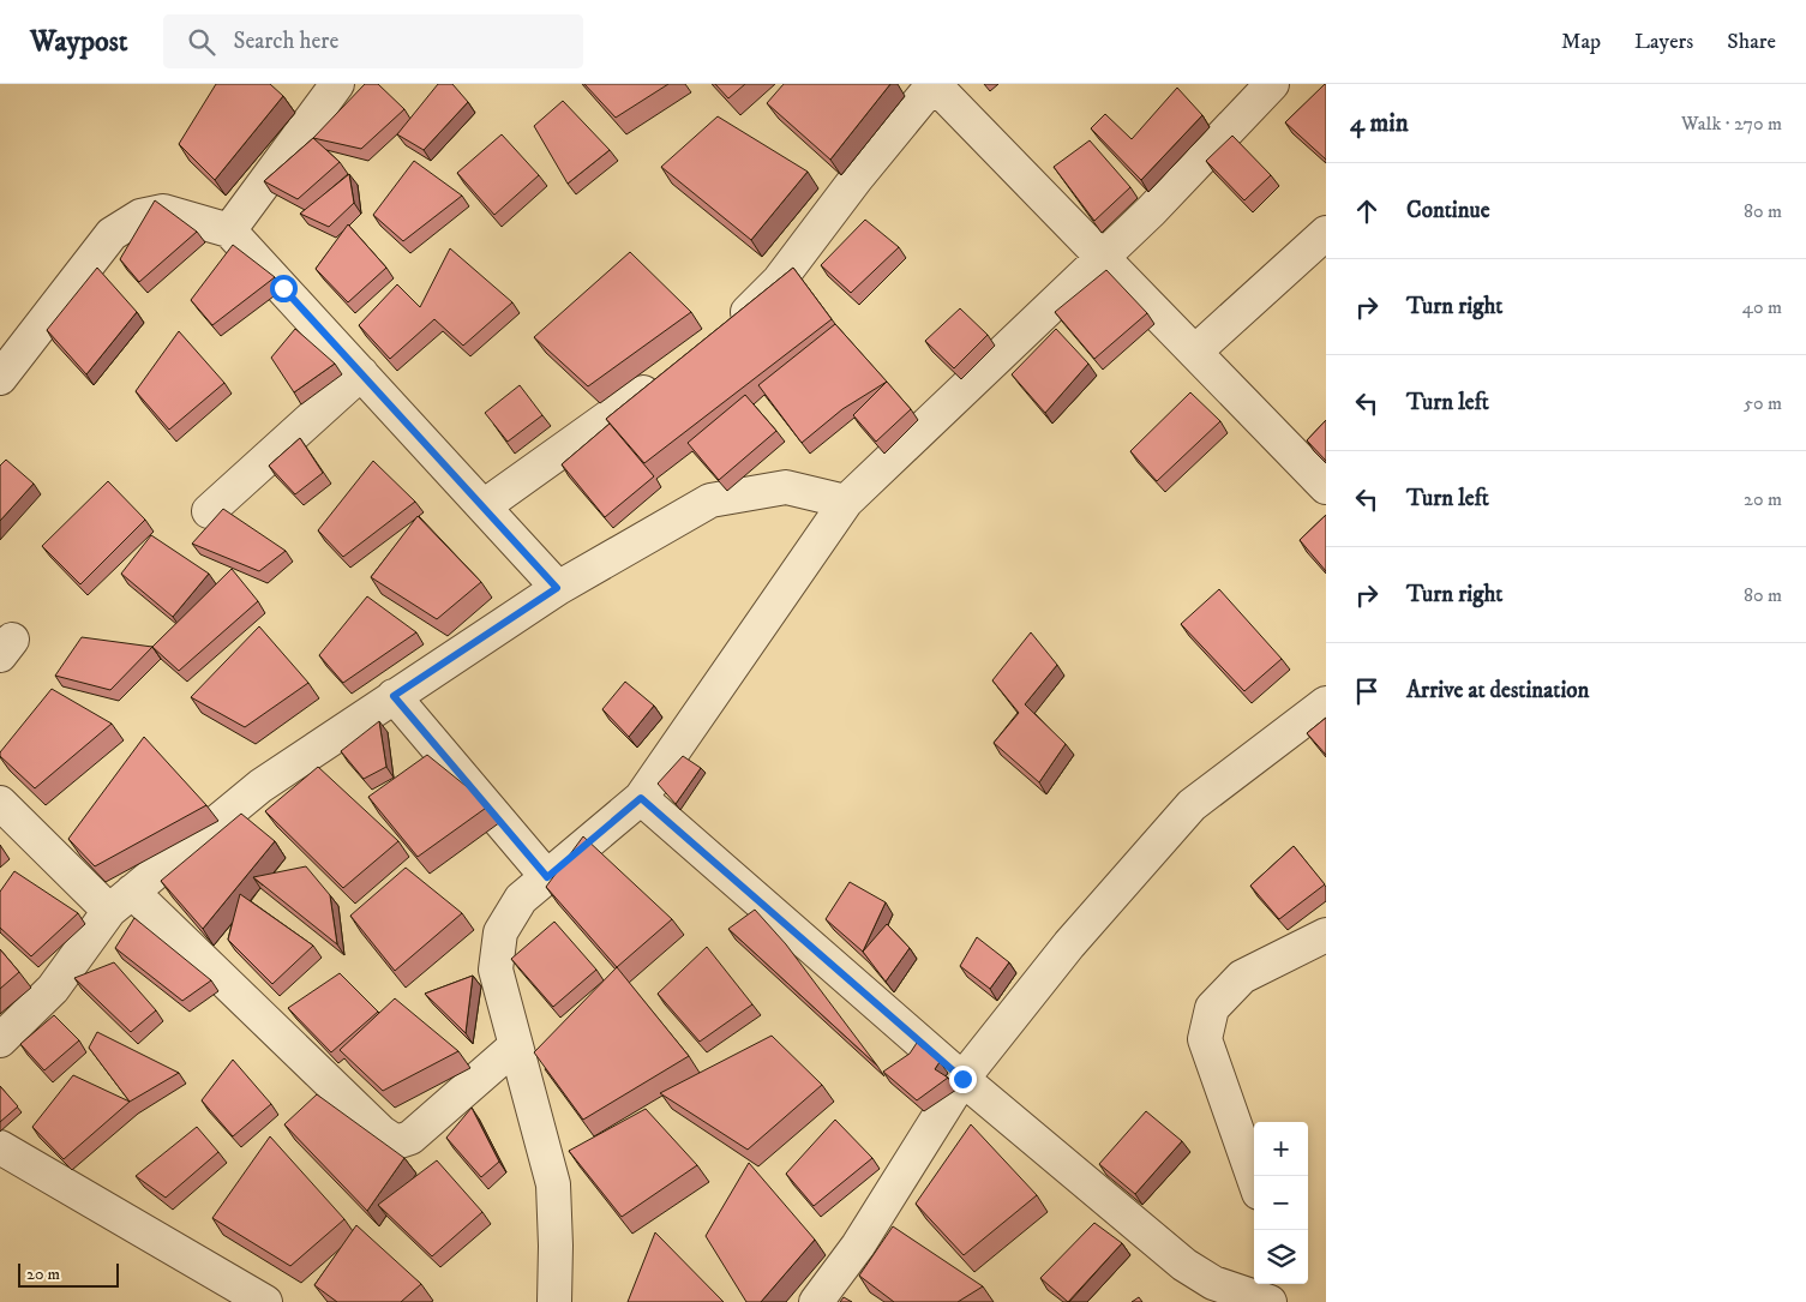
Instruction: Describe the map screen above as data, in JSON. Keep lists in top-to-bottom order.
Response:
{
  "scale_bar": "20 m",
  "page": {
    "header": "Waypost",
    "search": "Search here",
    "nav": ["Map", "Layers", "Share"],
    "heading": ["4 min", "Walk · 270 m"],
    "list": [
      ["Continue", "80 m"],
      ["Turn right", "40 m"],
      ["Turn left", "50 m"],
      ["Turn left", "20 m"],
      ["Turn right", "80 m"],
      "Arrive at destination"
    ],
    "map_buttons": ["+", "−"],
    "scale": "20 m"
  }
}
